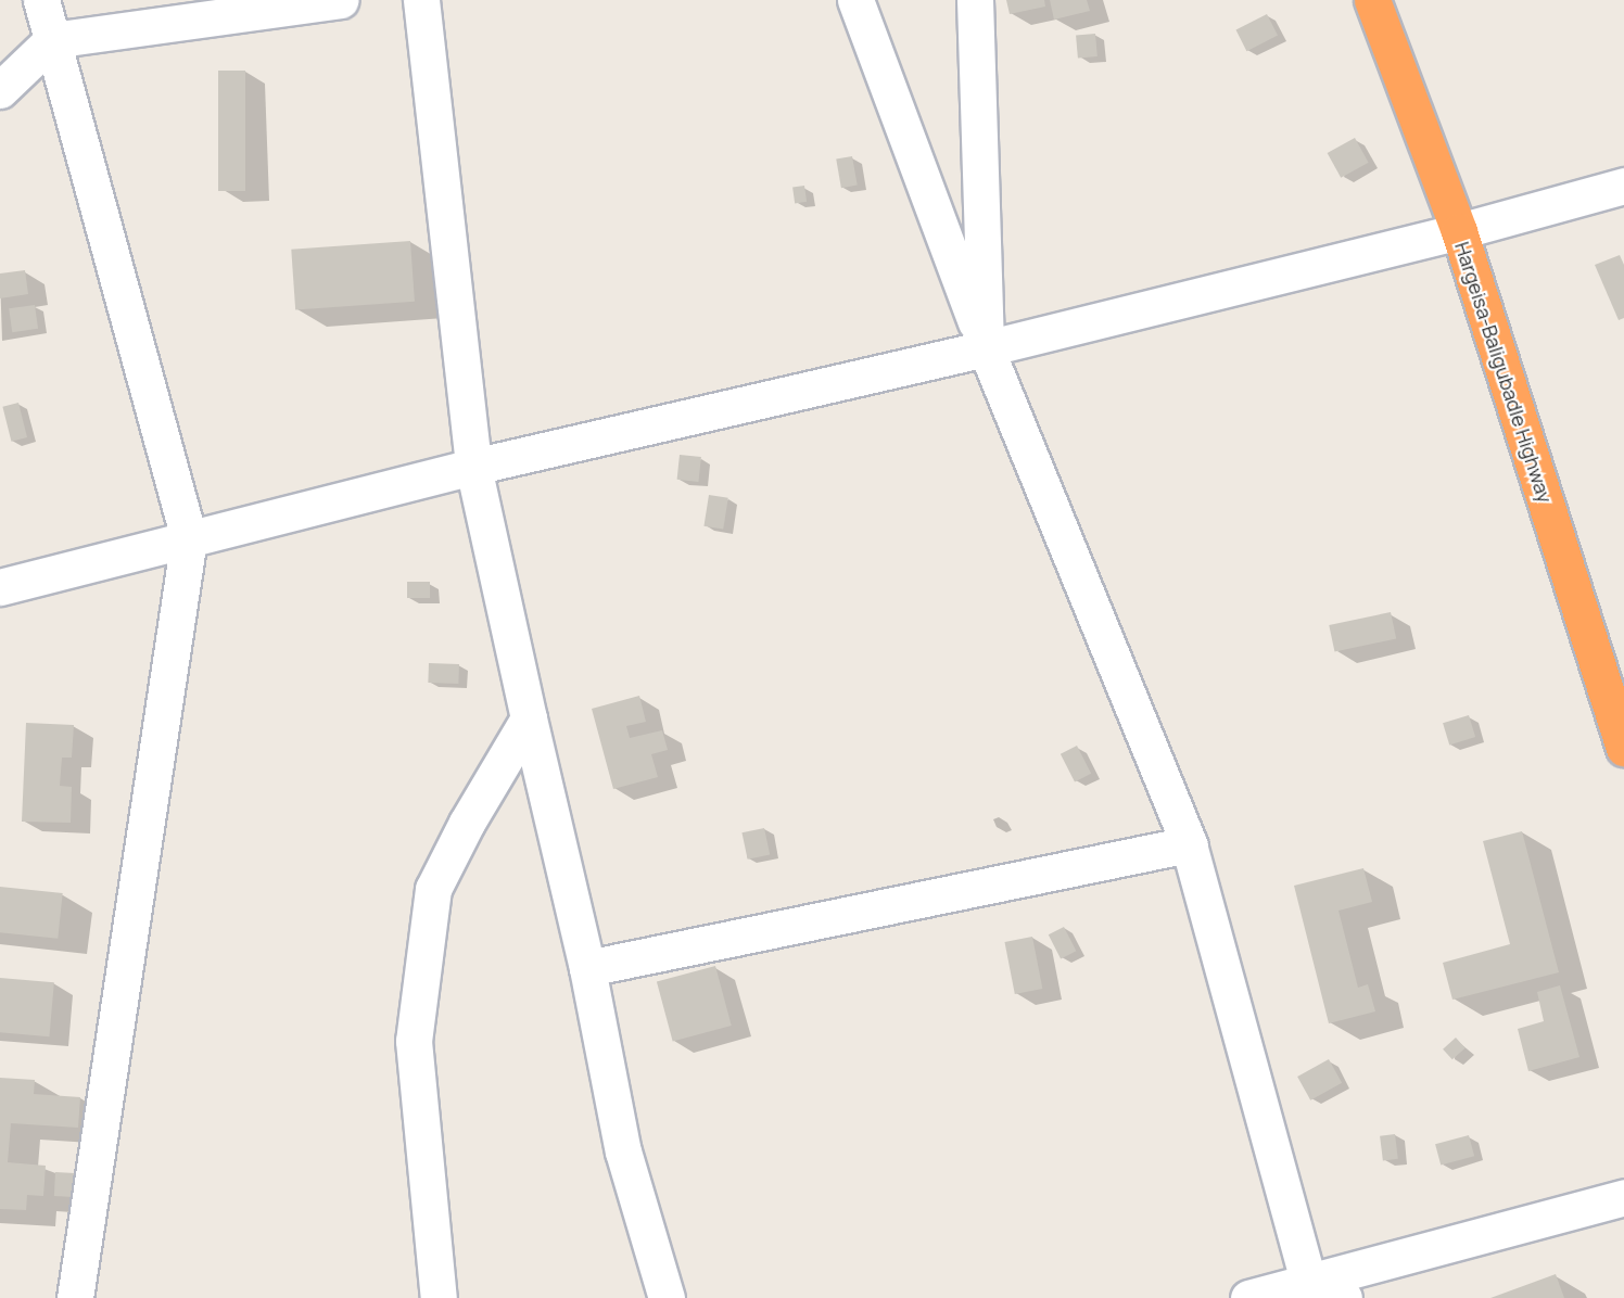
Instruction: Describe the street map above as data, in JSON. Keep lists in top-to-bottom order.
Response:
{
  "streets": {
    "highway": ["Hargeisa-Baligubadle Highway"]
  }
}
